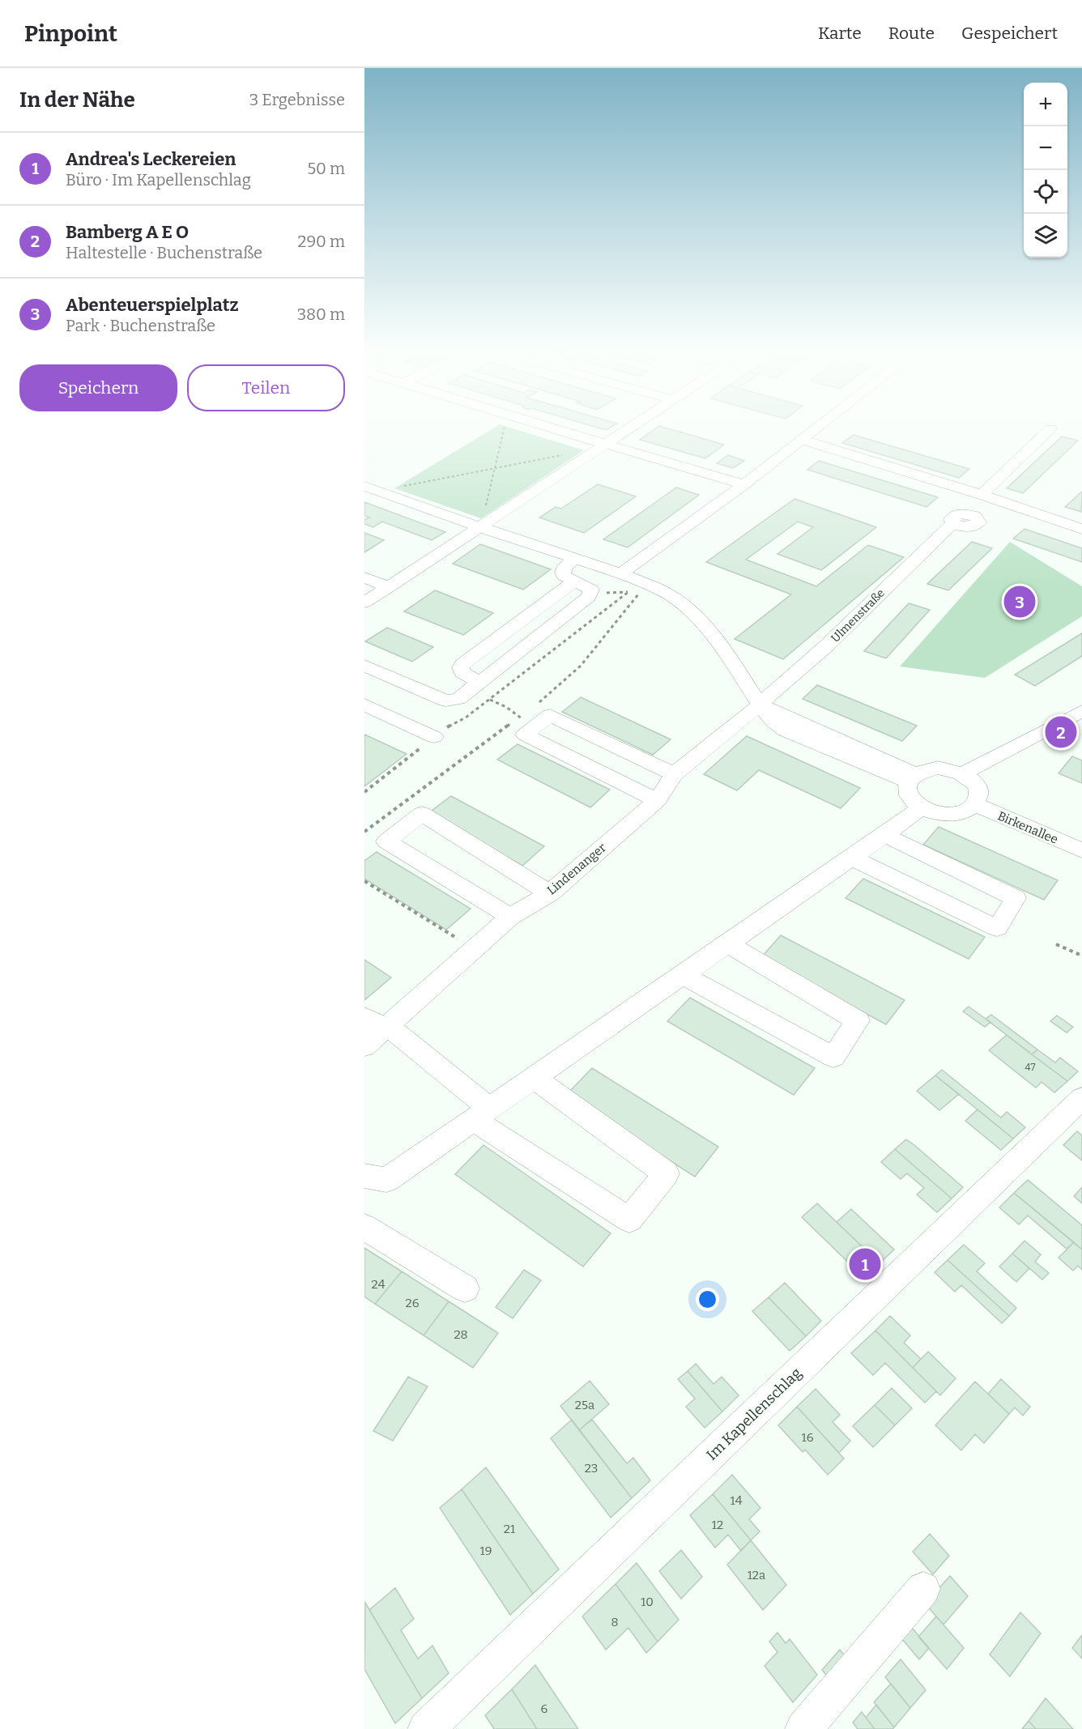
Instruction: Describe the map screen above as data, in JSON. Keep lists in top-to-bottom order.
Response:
{
  "streets": {
    "street": [
      "Ulmenstraße",
      "Birkenallee",
      "Lindenanger",
      "Im Kapellenschlag"
    ]
  },
  "crossings": [
    ["Ulmenstraße", "Lindenanger"]
  ],
  "house_numbers": [
    "47",
    "24",
    "26",
    "28",
    "25a",
    "16",
    "23",
    "14",
    "12",
    "21",
    "19",
    "12a",
    "10",
    "8",
    "6"
  ],
  "page": {
    "header": "Pinpoint",
    "nav": ["Karte", "Route", "Gespeichert"],
    "heading": ["In der Nähe", "3 Ergebnisse"],
    "map_buttons": ["+", "−"],
    "list": [
      {
        "mark": "1",
        "name": "Andrea's Leckereien",
        "note": "Büro · Im Kapellenschlag",
        "value": "50 m"
      },
      {
        "mark": "2",
        "name": "Bamberg A E O",
        "note": "Haltestelle · Buchenstraße",
        "value": "290 m"
      },
      {
        "mark": "3",
        "name": "Abenteuerspielplatz",
        "note": "Park · Buchenstraße",
        "value": "380 m"
      }
    ],
    "buttons": ["Speichern", "Teilen"],
    "pins": ["3", "2", "1"]
  }
}
